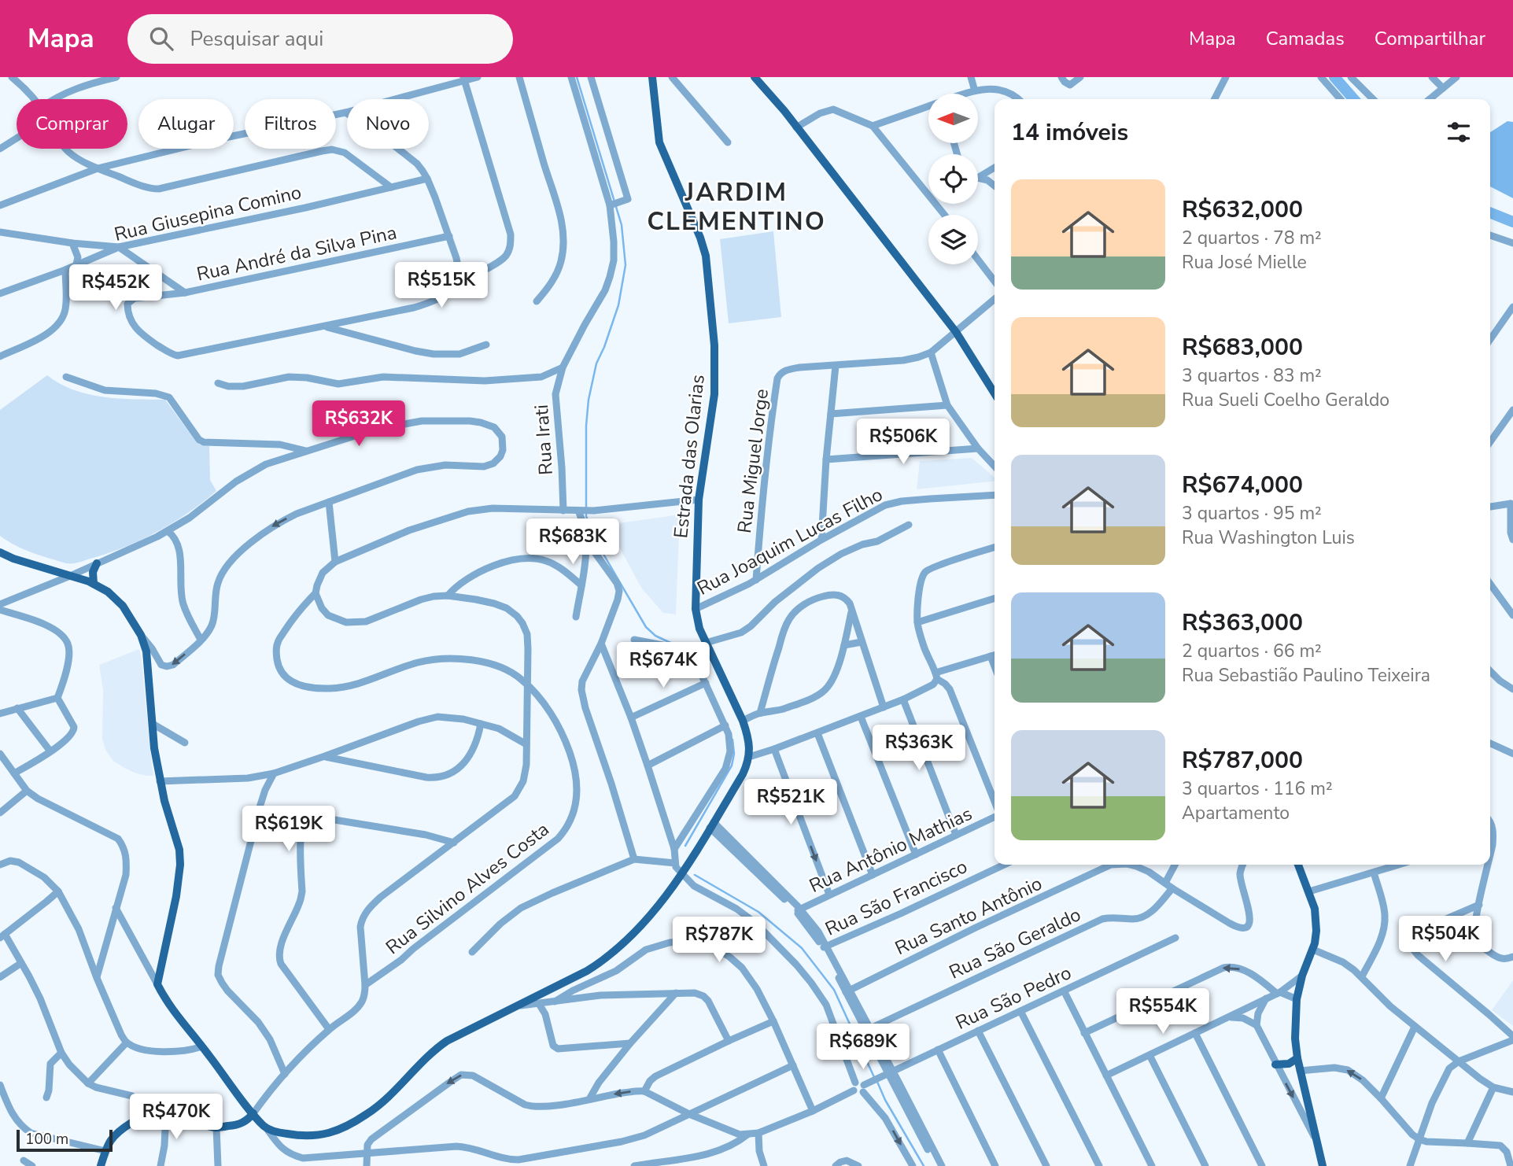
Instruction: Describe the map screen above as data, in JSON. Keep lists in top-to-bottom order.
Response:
{
  "streets": {
    "main road": ["Estrada das Olarias"],
    "street": [
      "Rua Giusepina Comino",
      "Rua André da Silva Pina",
      "Rua Irati",
      "Rua Miguel Jorge",
      "Rua Joaquim Lucas Filho",
      "Rua Antônio Mathias",
      "Rua Silvino Alves Costa",
      "Rua São Francisco",
      "Rua Santo Antônio",
      "Rua São Geraldo",
      "Rua São Pedro"
    ]
  },
  "crossings": [
    ["Rua Giusepina Comino", "Rua André da Silva Pina"],
    ["Estrada das Olarias", "Rua Joaquim Lucas Filho"],
    ["Rua Miguel Jorge", "Rua Joaquim Lucas Filho"],
    ["Rua Santo Antônio", "Rua São Geraldo"]
  ],
  "districts": ["JARDIM CLEMENTINO"],
  "scale_bar": "100 m",
  "north": "left",
  "page": {
    "header": "Mapa",
    "search": "Pesquisar aqui",
    "nav": ["Mapa", "Camadas", "Compartilhar"],
    "chip": [
      "Comprar",
      "Alugar",
      "Filtros",
      "Novo"
    ],
    "heading": "14 imóveis",
    "list": [
      {
        "name": "R$632,000",
        "note": "2 quartos · 78 m² · Rua José Mielle"
      },
      {
        "name": "R$683,000",
        "note": "3 quartos · 83 m² · Rua Sueli Coelho Geraldo"
      },
      {
        "name": "R$674,000",
        "note": "3 quartos · 95 m² · Rua Washington Luis"
      },
      {
        "name": "R$363,000",
        "note": "2 quartos · 66 m² · Rua Sebastião Paulino Teixeira"
      },
      {
        "name": "R$787,000",
        "note": "3 quartos · 116 m² · Apartamento"
      }
    ],
    "price": [
      "R$515K",
      "R$452K",
      "R$632K",
      "R$506K",
      "R$683K",
      "R$674K",
      "R$363K",
      "R$521K",
      "R$619K",
      "R$504K",
      "R$787K",
      "R$554K",
      "R$689K",
      "R$470K"
    ],
    "scale": "100 m"
  }
}
